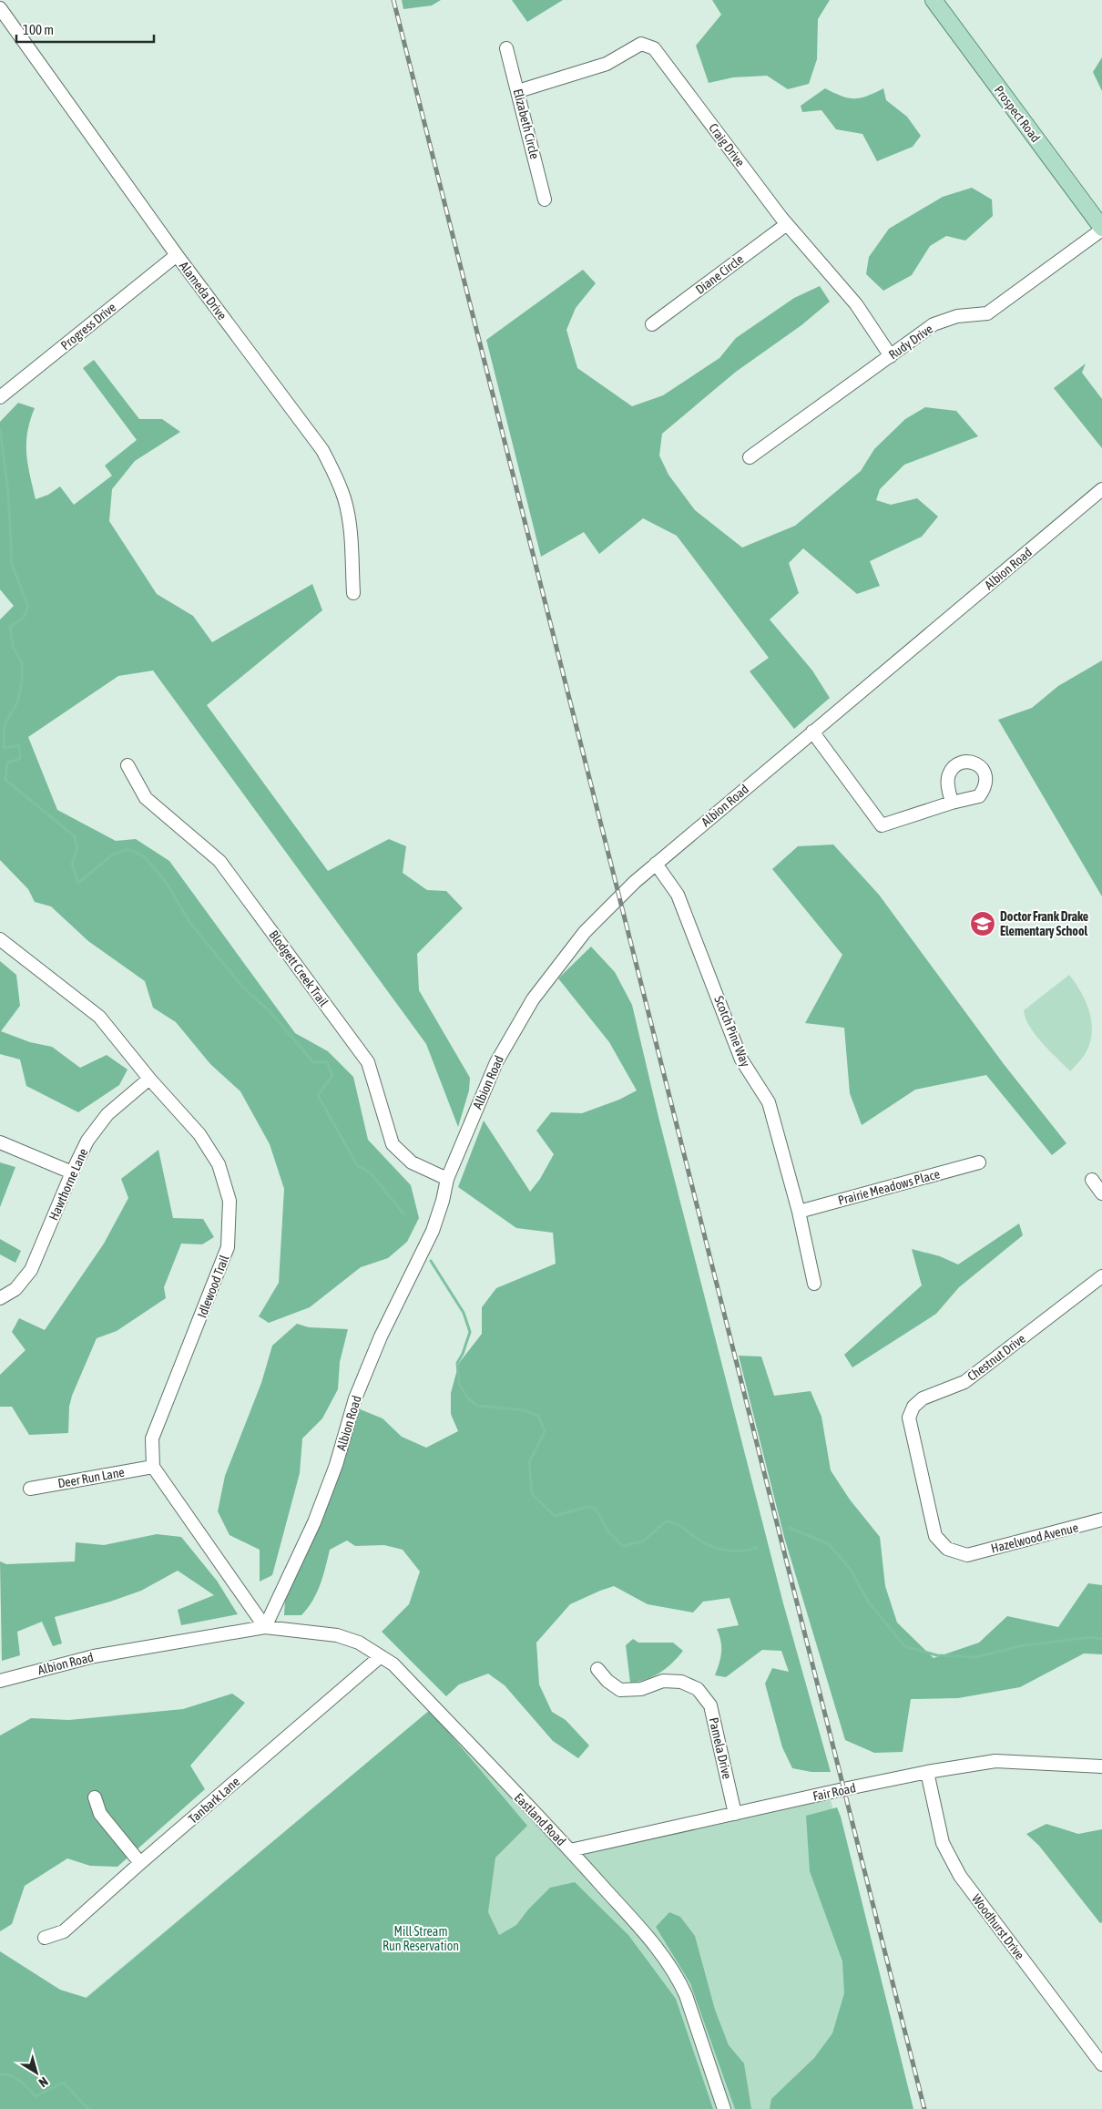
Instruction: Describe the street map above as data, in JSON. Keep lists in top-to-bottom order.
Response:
{
  "streets": {
    "main road": ["Prospect Road"],
    "street": [
      "Elizabeth Circle",
      "Craig Drive",
      "Diane Circle",
      "Alameda Drive",
      "Progress Drive",
      "Rudy Drive",
      "Albion Road",
      "Blodgett Creek Trail",
      "Scotch Pine Way",
      "Hawthorne Lane",
      "Prairie Meadows Place",
      "Idlewood Trail",
      "Chestnut Drive",
      "Deer Run Lane",
      "Hazelwood Avenue",
      "Pamela Drive",
      "Fair Road",
      "Tanbark Lane",
      "Eastland Road",
      "Woodhurst Drive"
    ]
  },
  "crossings": [
    ["Prospect Road", "Rudy Drive"],
    ["Elizabeth Circle", "Craig Drive"],
    ["Craig Drive", "Diane Circle"],
    ["Craig Drive", "Rudy Drive"],
    ["Alameda Drive", "Progress Drive"],
    ["Albion Road", "Blodgett Creek Trail"],
    ["Albion Road", "Scotch Pine Way"],
    ["Albion Road", "Eastland Road"],
    ["Scotch Pine Way", "Prairie Meadows Place"],
    ["Hawthorne Lane", "Idlewood Trail"],
    ["Idlewood Trail", "Deer Run Lane"],
    ["Chestnut Drive", "Hazelwood Avenue"],
    ["Pamela Drive", "Fair Road"],
    ["Fair Road", "Eastland Road"],
    ["Fair Road", "Woodhurst Drive"],
    ["Tanbark Lane", "Eastland Road"]
  ],
  "parks": ["Mill Stream Run Reservation"],
  "places": {
    "school or university": ["Doctor Frank Drake Elementary School"]
  },
  "scale_bar": "100 m",
  "north": "bottom right"
}
